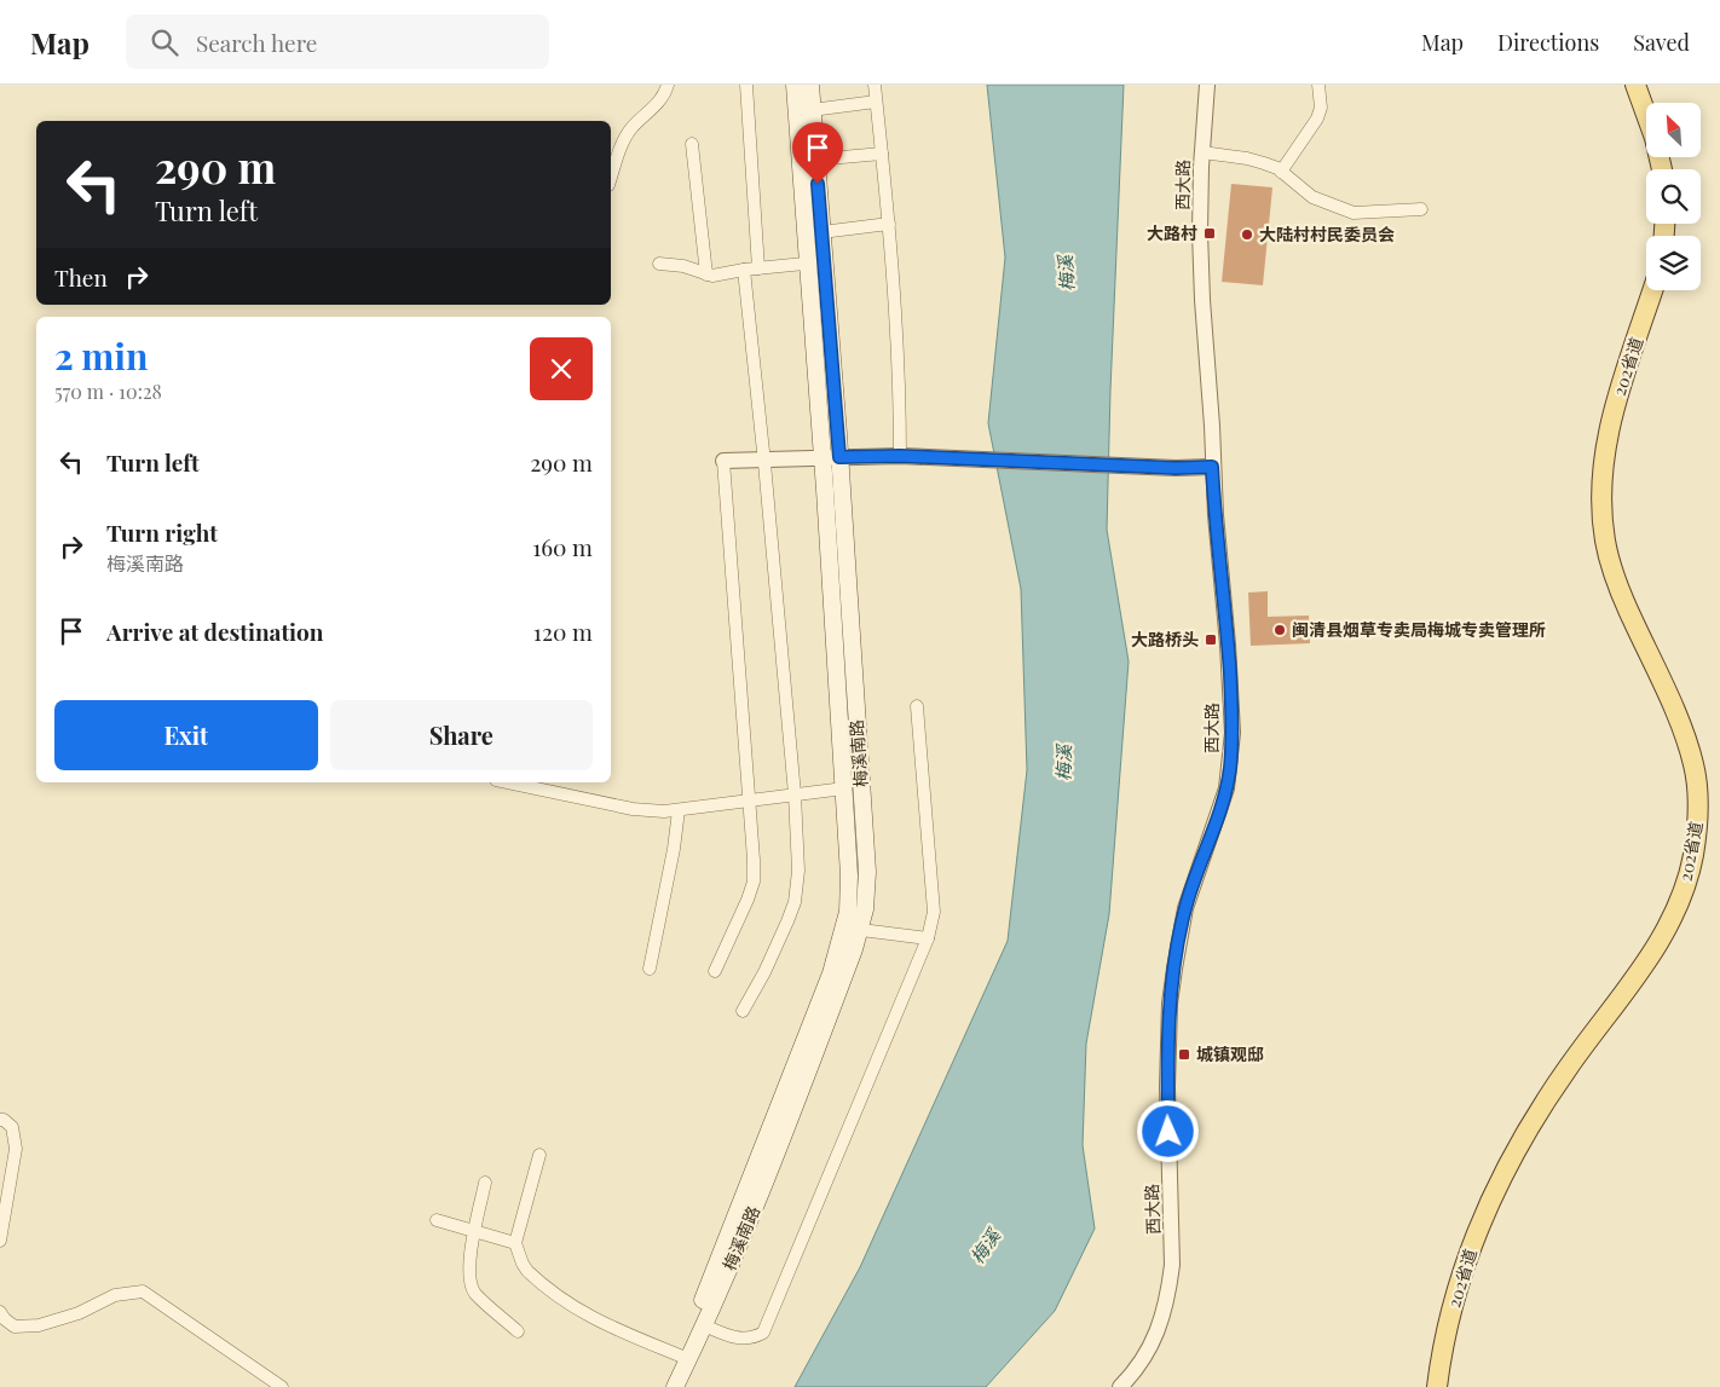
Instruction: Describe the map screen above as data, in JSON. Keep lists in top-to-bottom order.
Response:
{
  "streets": {
    "main road": ["202省道", "梅溪南路"],
    "street": ["西大路"]
  },
  "water": ["梅溪"],
  "places": {
    "transit": ["大路村", "大路桥头", "城镇观邸"],
    "other": ["大陆村村民委员会", "闽清县烟草专卖局梅城专卖管理所"]
  },
  "north": "top left",
  "page": {
    "header": "Map",
    "search": "Search here",
    "nav": ["Map", "Directions", "Saved"],
    "turn": ["290 m", "Turn left"],
    "then": "Then",
    "heading": ["2 min", "570 m · 10:28"],
    "list": [
      {
        "name": "Turn left",
        "value": "290 m"
      },
      {
        "name": "Turn right",
        "note": "梅溪南路",
        "value": "160 m"
      },
      {
        "name": "Arrive at destination",
        "value": "120 m"
      }
    ],
    "buttons": ["Exit", "Share"]
  }
}
